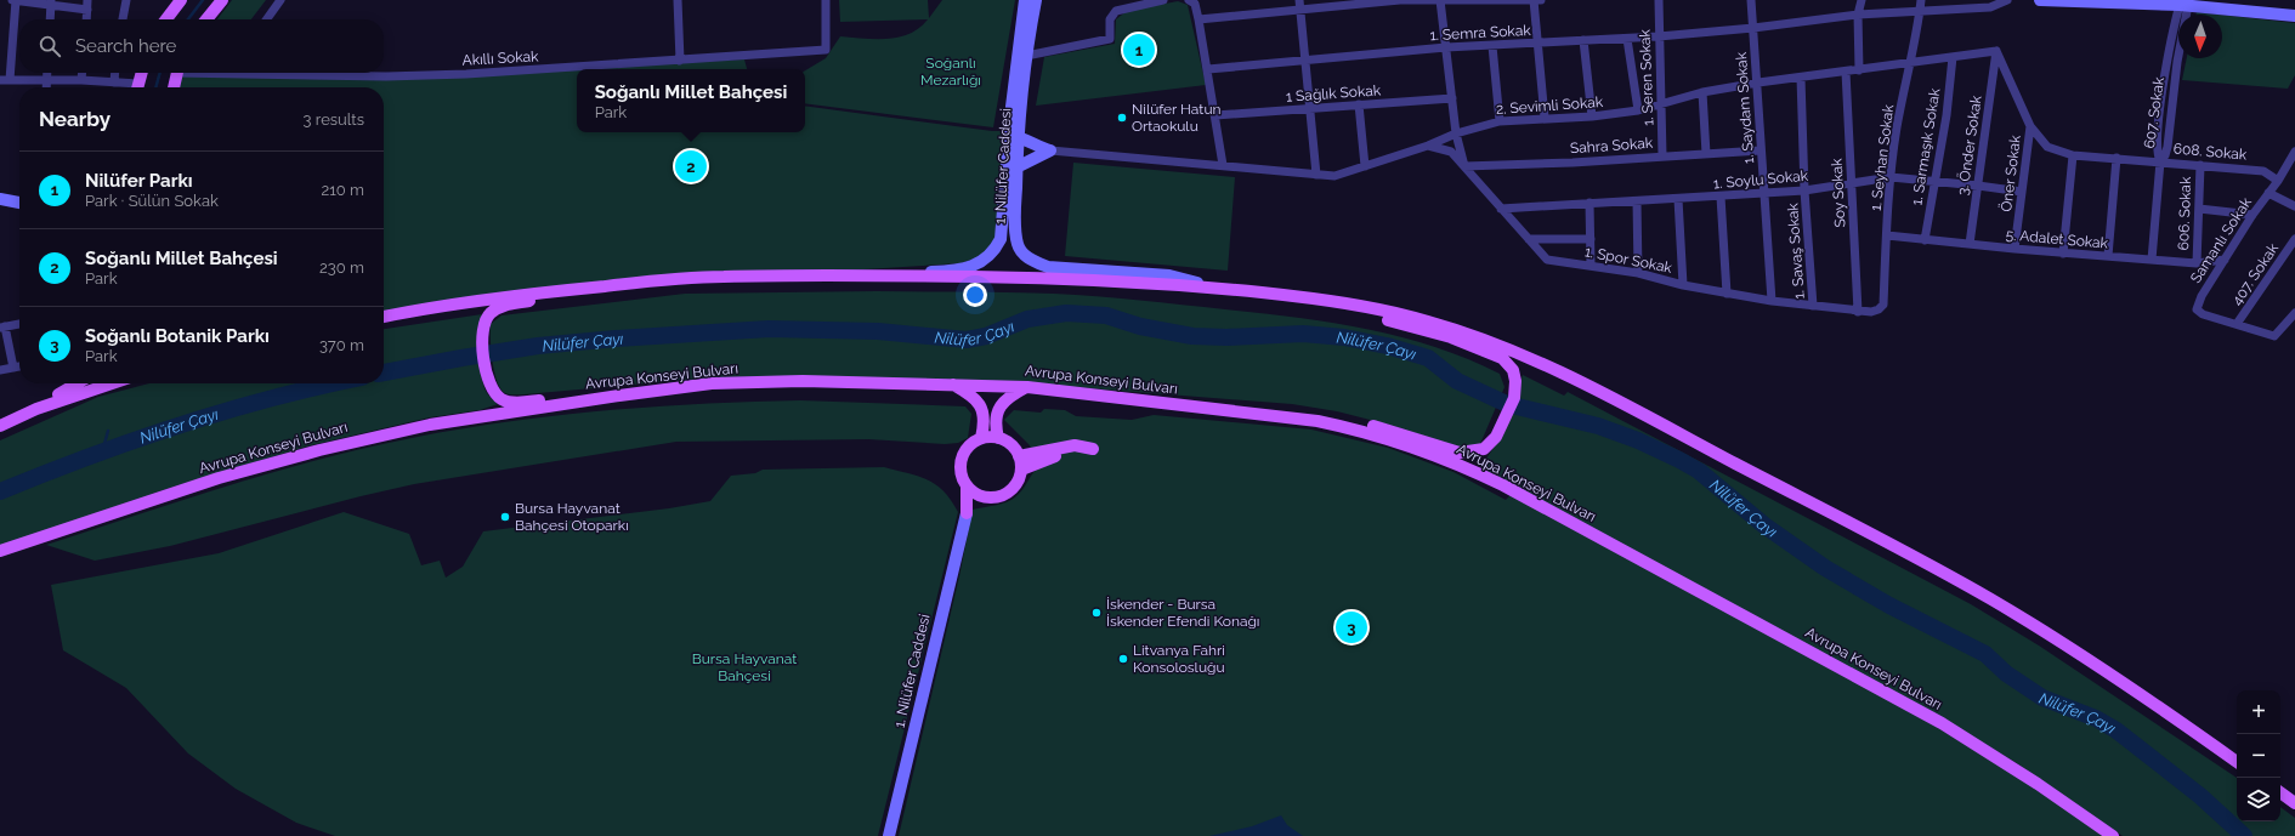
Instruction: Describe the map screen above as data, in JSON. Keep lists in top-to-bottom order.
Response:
{
  "streets": {
    "main road": ["1. Nilüfer Caddesi", "Avrupa Konseyi Bulvarı"],
    "street": [
      "1. Semra Sokak",
      "Akıllı Sokak",
      "1. Seren Sokak",
      "1 Sağlık Sokak",
      "2. Sevimli Sokak",
      "1. Saydam Sokak",
      "607. Sokak",
      "Sahra Sokak",
      "3. Önder Sokak",
      "1. Sarmaşık Sokak",
      "608. Sokak",
      "1. Seyhan Sokak",
      "Öner Sokak",
      "1. Soylu Sokak",
      "Soy Sokak",
      "606. Sokak",
      "5. Adalet Sokak",
      "Samanlı Sokak",
      "1. Savaş Sokak",
      "1. Spor Sokak",
      "407. Sokak"
    ]
  },
  "crossings": [
    ["1. Semra Sokak", "1. Seren Sokak"],
    ["1. Semra Sokak", "1. Saydam Sokak"],
    ["1. Semra Sokak", "1. Seyhan Sokak"],
    ["1. Seren Sokak", "2. Sevimli Sokak"],
    ["1. Seren Sokak", "Sahra Sokak"],
    ["2. Sevimli Sokak", "1. Saydam Sokak"],
    ["2. Sevimli Sokak", "3. Önder Sokak"],
    ["2. Sevimli Sokak", "1. Sarmaşık Sokak"],
    ["2. Sevimli Sokak", "1. Seyhan Sokak"],
    ["2. Sevimli Sokak", "Öner Sokak"],
    ["2. Sevimli Sokak", "Soy Sokak"],
    ["2. Sevimli Sokak", "1. Savaş Sokak"],
    ["2. Sevimli Sokak", "1. Spor Sokak"],
    ["1. Saydam Sokak", "Sahra Sokak"],
    ["1. Saydam Sokak", "1. Soylu Sokak"],
    ["1. Saydam Sokak", "1. Spor Sokak"],
    ["607. Sokak", "608. Sokak"],
    ["607. Sokak", "5. Adalet Sokak"],
    ["Sahra Sokak", "1. Spor Sokak"],
    ["3. Önder Sokak", "Öner Sokak"],
    ["3. Önder Sokak", "1. Soylu Sokak"],
    ["3. Önder Sokak", "5. Adalet Sokak"],
    ["1. Sarmaşık Sokak", "1. Soylu Sokak"],
    ["1. Sarmaşık Sokak", "5. Adalet Sokak"],
    ["608. Sokak", "Öner Sokak"],
    ["608. Sokak", "606. Sokak"],
    ["608. Sokak", "Samanlı Sokak"],
    ["1. Seyhan Sokak", "1. Soylu Sokak"],
    ["1. Seyhan Sokak", "5. Adalet Sokak"],
    ["1. Seyhan Sokak", "1. Spor Sokak"],
    ["Öner Sokak", "1. Soylu Sokak"],
    ["Öner Sokak", "5. Adalet Sokak"],
    ["1. Soylu Sokak", "Soy Sokak"],
    ["1. Soylu Sokak", "1. Savaş Sokak"],
    ["1. Soylu Sokak", "1. Spor Sokak"],
    ["Soy Sokak", "1. Spor Sokak"],
    ["606. Sokak", "5. Adalet Sokak"],
    ["5. Adalet Sokak", "Samanlı Sokak"],
    ["Samanlı Sokak", "407. Sokak"],
    ["1. Savaş Sokak", "1. Spor Sokak"]
  ],
  "water": ["Nilüfer Çayı"],
  "parks": ["Soğanlı Mezarlığı", "Bursa Hayvanat Bahçesi"],
  "places": [
    "Nilüfer Hatun Ortaokulu",
    "Bursa Hayvanat Bahçesi Otoparkı",
    "İskender - Bursa İskender Efendi Konağı",
    "Litvanya Fahri Konsolosluğu"
  ],
  "north": "bottom",
  "page": {
    "search": "Search here",
    "pins": ["1", "2", "3"],
    "popup": ["Soğanlı Millet Bahçesi", "Park"],
    "heading": ["Nearby", "3 results"],
    "list": [
      {
        "mark": "1",
        "name": "Nilüfer Parkı",
        "note": "Park · Sülün Sokak",
        "value": "210 m"
      },
      {
        "mark": "2",
        "name": "Soğanlı Millet Bahçesi",
        "note": "Park",
        "value": "230 m"
      },
      {
        "mark": "3",
        "name": "Soğanlı Botanik Parkı",
        "note": "Park",
        "value": "370 m"
      }
    ],
    "map_buttons": ["+", "−"]
  }
}
